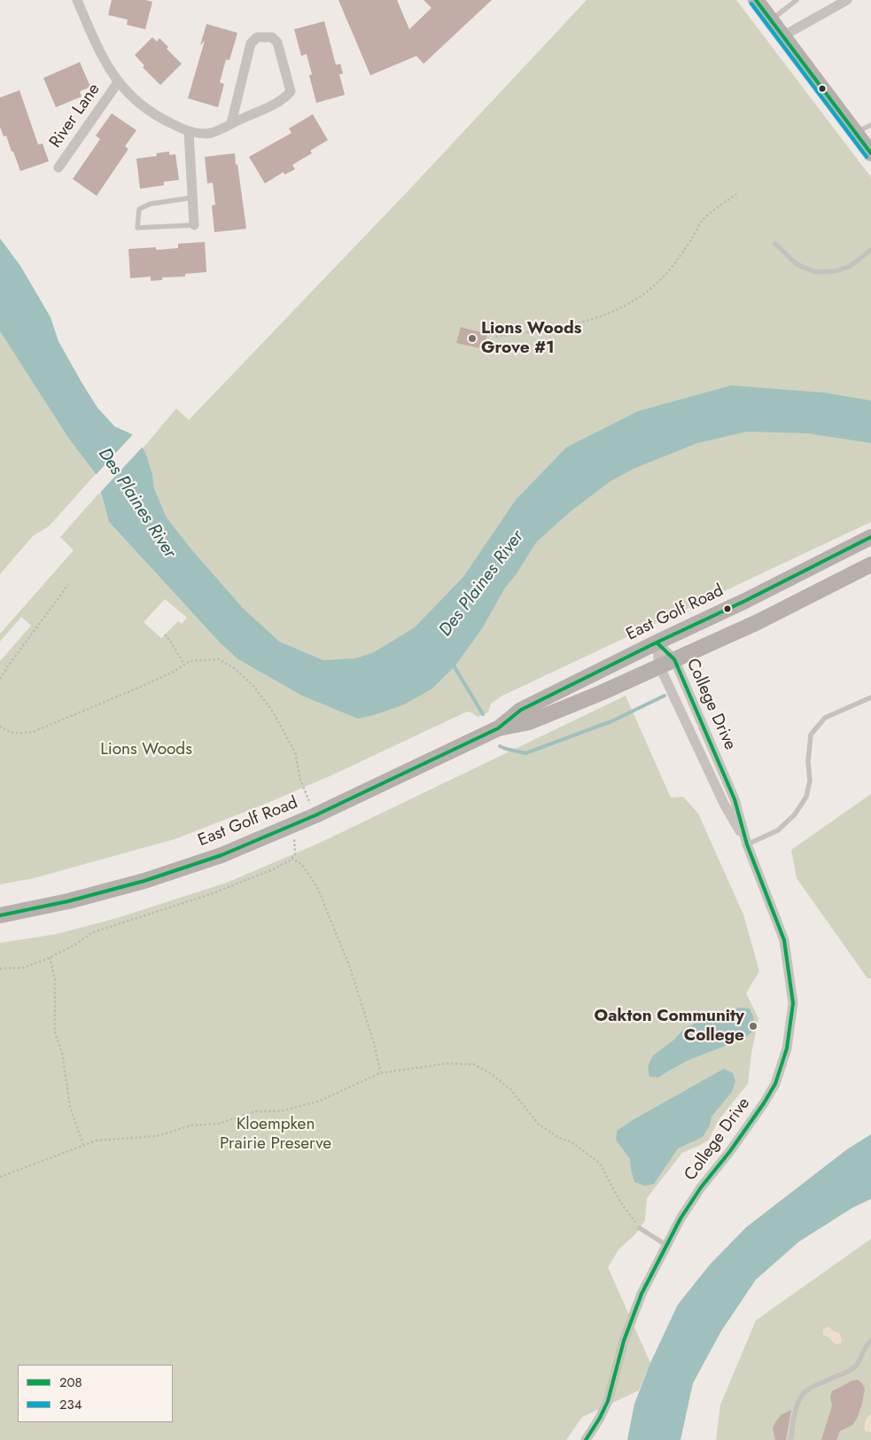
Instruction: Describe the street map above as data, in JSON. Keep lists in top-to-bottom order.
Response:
{
  "streets": {
    "main road": ["East Golf Road"],
    "street": ["River Lane", "College Drive"]
  },
  "crossings": [
    ["East Golf Road", "College Drive"]
  ],
  "water": ["Des Plaines River"],
  "parks": ["Lions Woods", "Kloempken Prairie Preserve"],
  "places": ["Lions Woods Grove #1", "Oakton Community College"],
  "lines": ["transit line 208", "transit line 234"],
  "legend": ["208", "234"]
}
